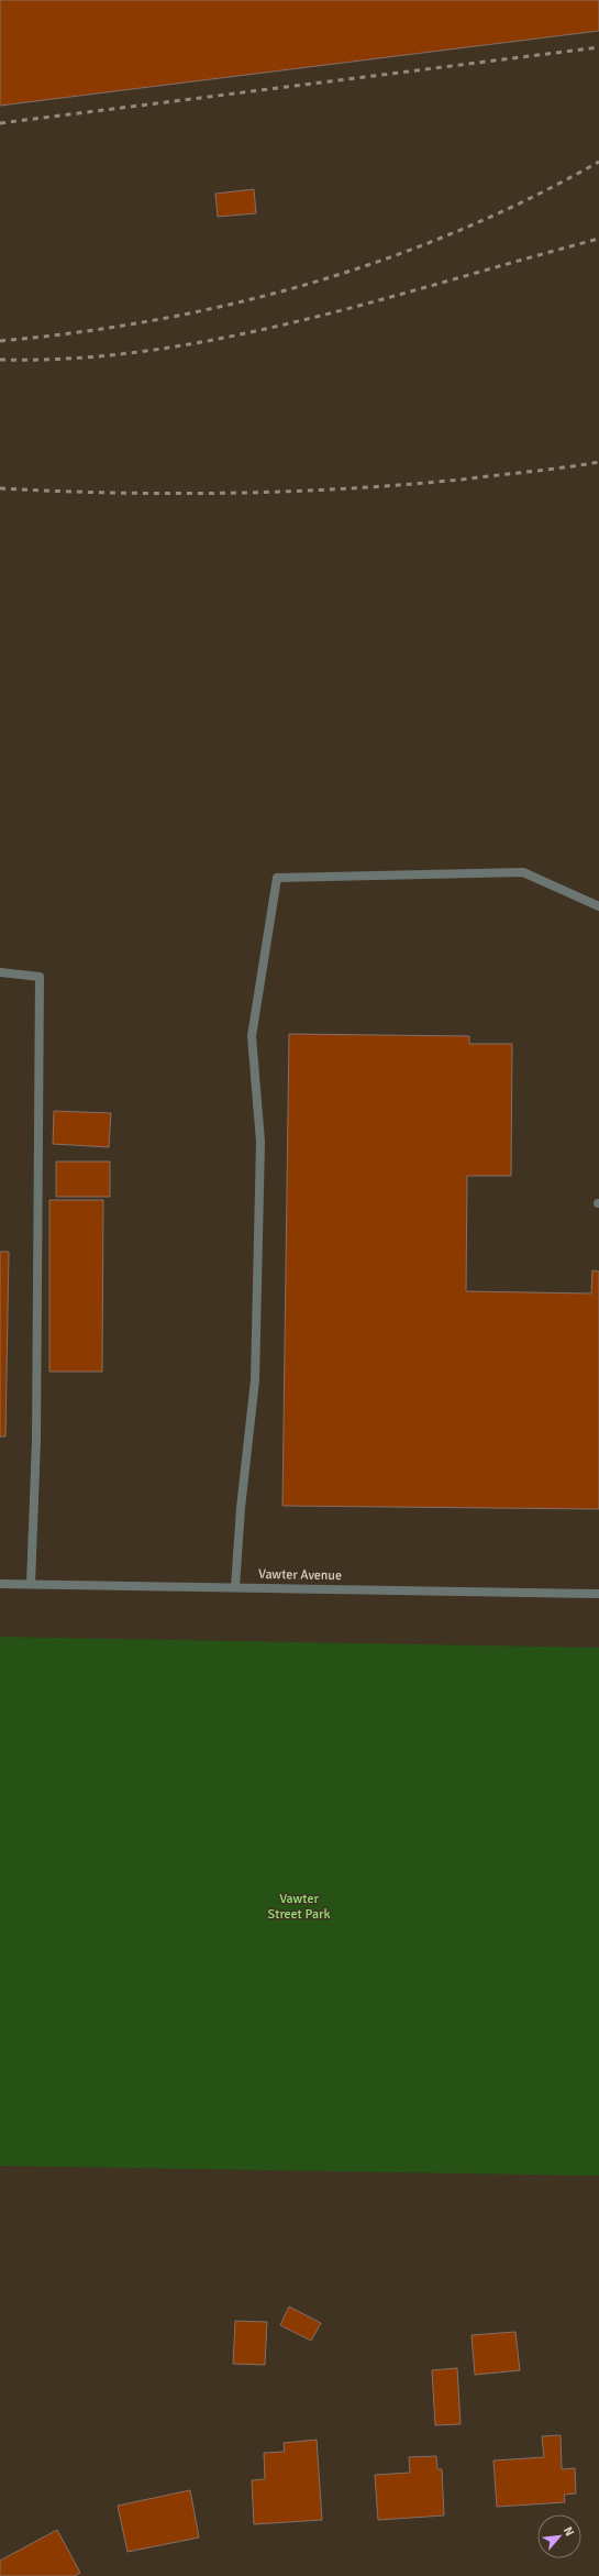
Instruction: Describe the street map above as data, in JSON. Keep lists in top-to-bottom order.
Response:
{
  "streets": {
    "street": ["Vawter Avenue"]
  },
  "parks": ["Vawter Street Park"],
  "north": "top right"
}
